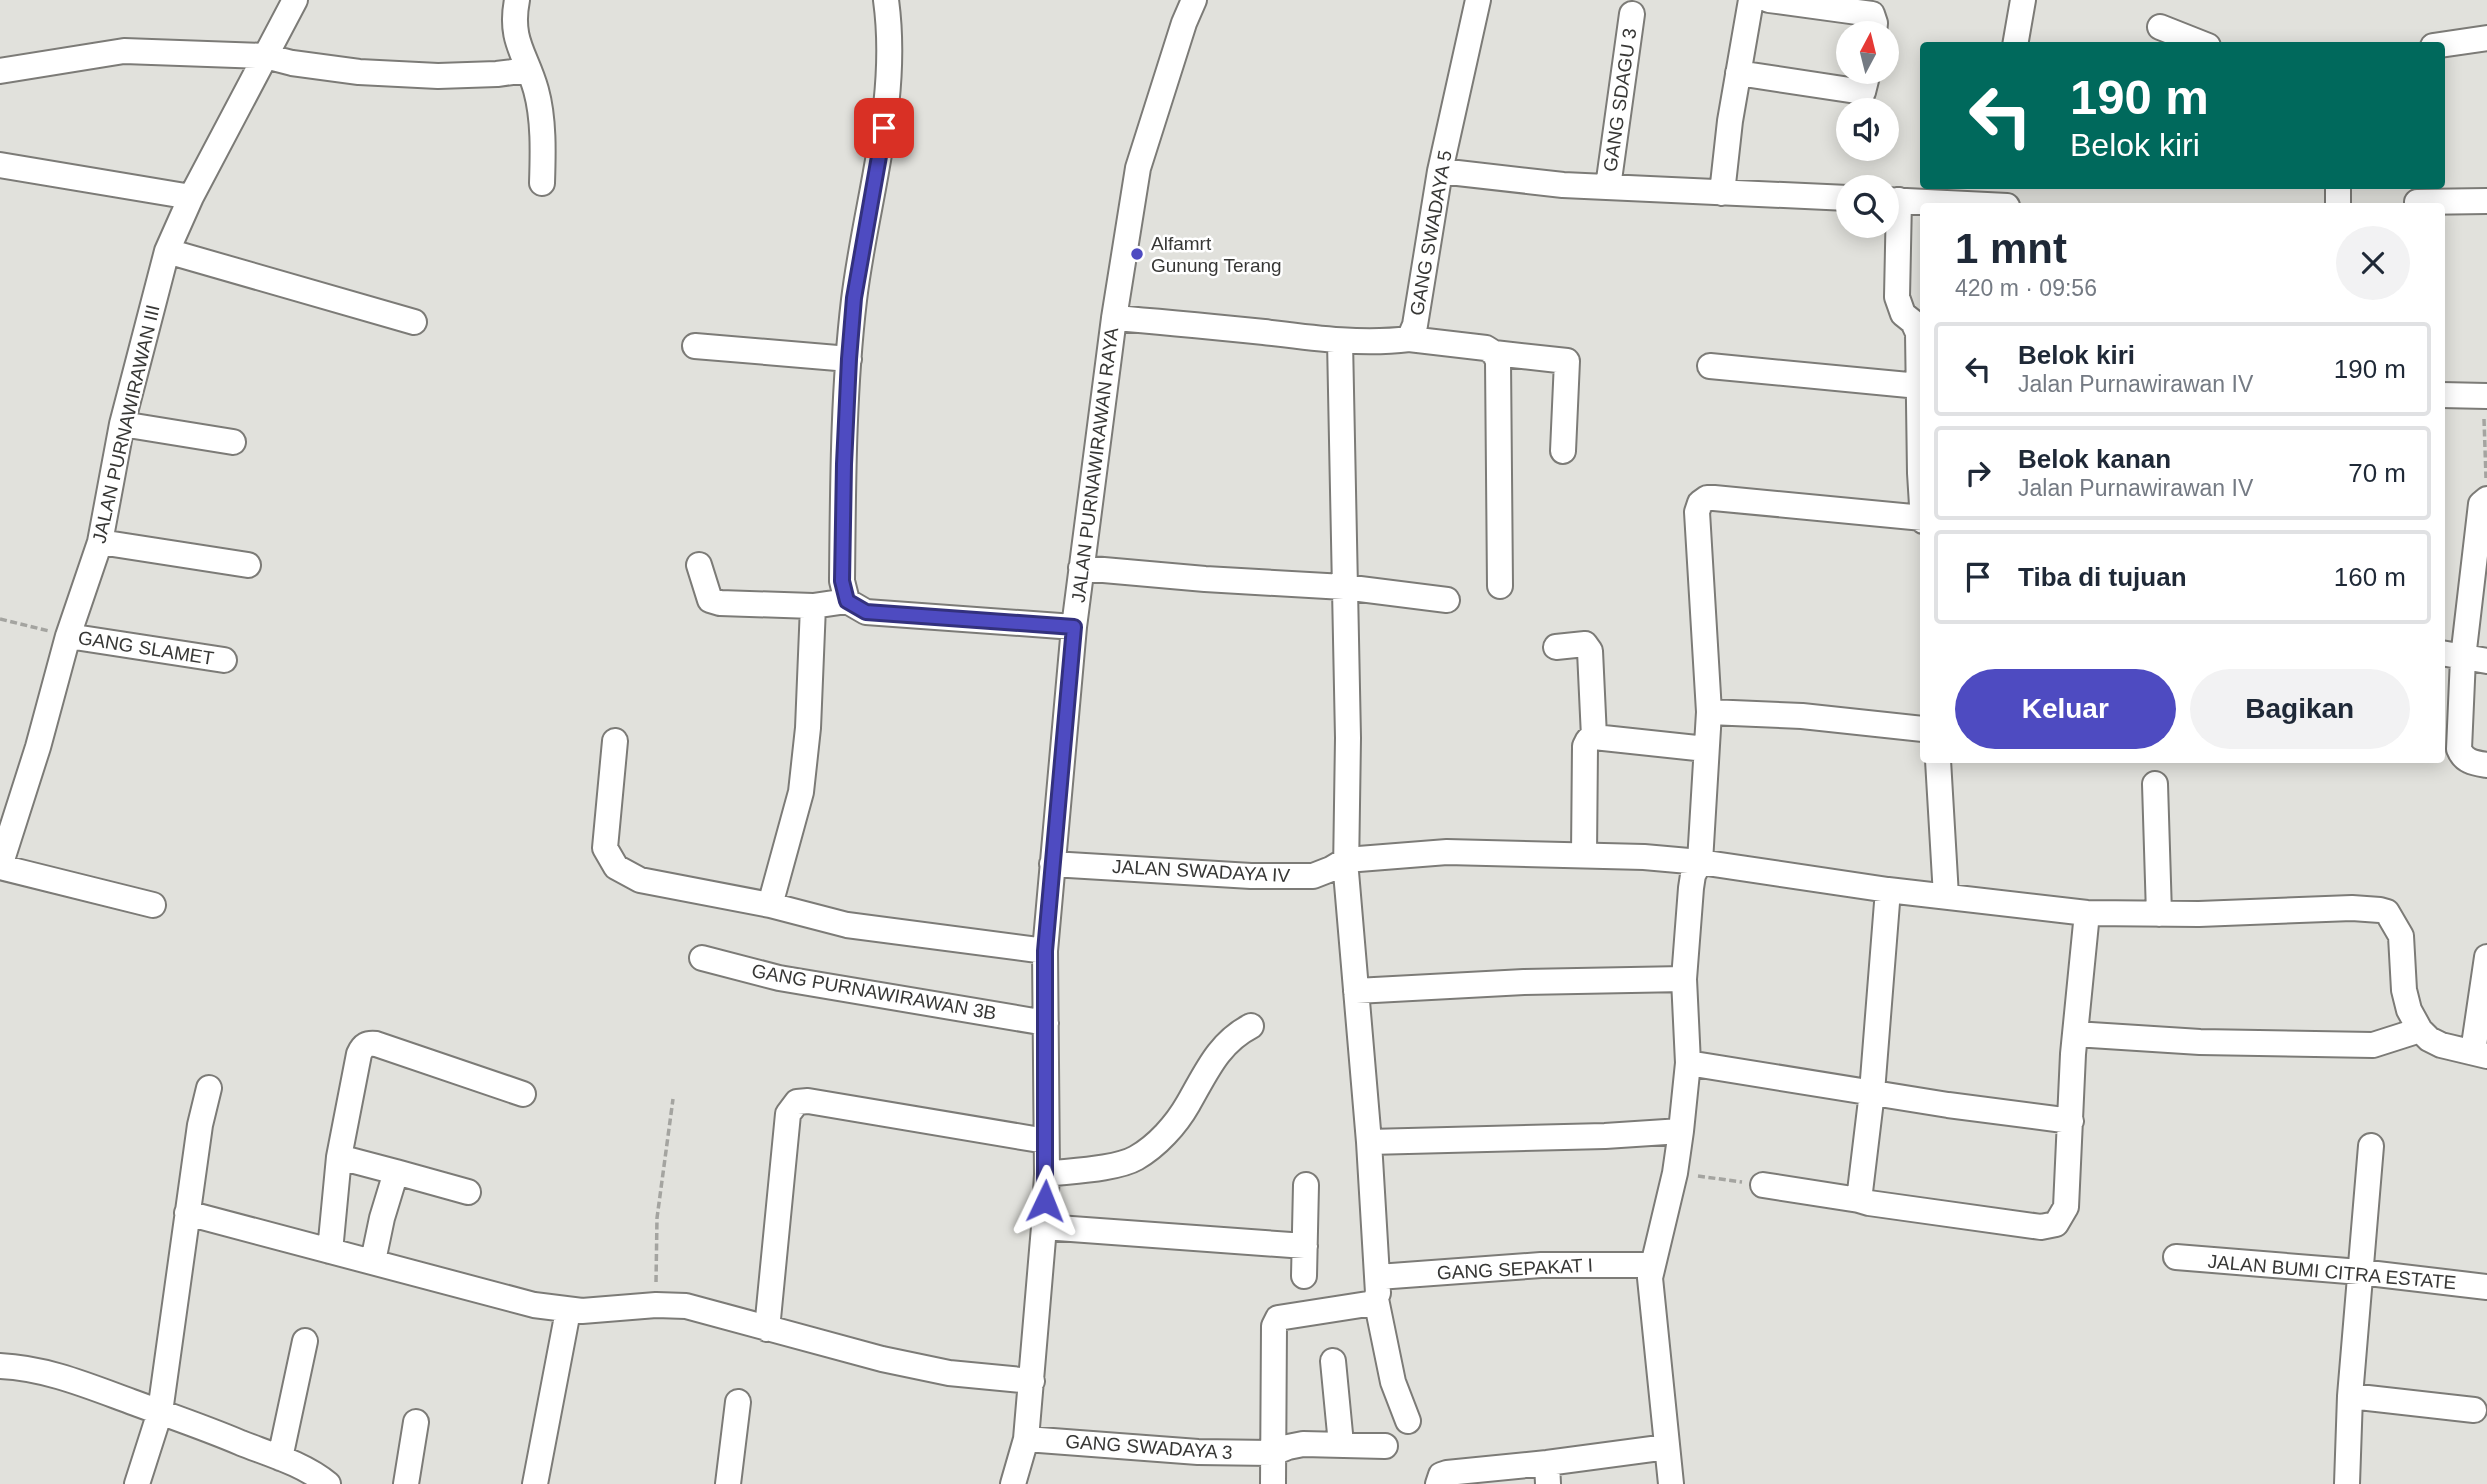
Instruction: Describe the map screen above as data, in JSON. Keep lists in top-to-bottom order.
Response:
{
  "streets": {
    "street": [
      "GANG SDAGU 3",
      "GANG SWADAYA 5",
      "JALAN PURNAWIRAWAN III",
      "JALAN PURNAWIRAWAN RAYA",
      "GANG SLAMET",
      "JALAN SWADAYA IV",
      "GANG PURNAWIRAWAN 3B",
      "GANG SEPAKAT I",
      "JALAN BUMI CITRA ESTATE",
      "GANG SWADAYA 3"
    ]
  },
  "crossings": [
    ["GANG SWADAYA 5", "JALAN PURNAWIRAWAN RAYA"],
    ["JALAN PURNAWIRAWAN III", "GANG SLAMET"],
    ["JALAN PURNAWIRAWAN RAYA", "JALAN SWADAYA IV"],
    ["JALAN PURNAWIRAWAN RAYA", "GANG PURNAWIRAWAN 3B"],
    ["JALAN PURNAWIRAWAN RAYA", "GANG SWADAYA 3"],
    ["GANG SEPAKAT I", "GANG SWADAYA 3"]
  ],
  "places": ["Alfamrt Gunung Terang"],
  "north": "top",
  "page": {
    "turn": ["190 m", "Belok kiri"],
    "heading": ["1 mnt", "420 m · 09:56"],
    "list": [
      {
        "name": "Belok kiri",
        "note": "Jalan Purnawirawan IV",
        "value": "190 m"
      },
      {
        "name": "Belok kanan",
        "note": "Jalan Purnawirawan IV",
        "value": "70 m"
      },
      {
        "name": "Tiba di tujuan",
        "value": "160 m"
      }
    ],
    "buttons": ["Keluar", "Bagikan"]
  }
}
